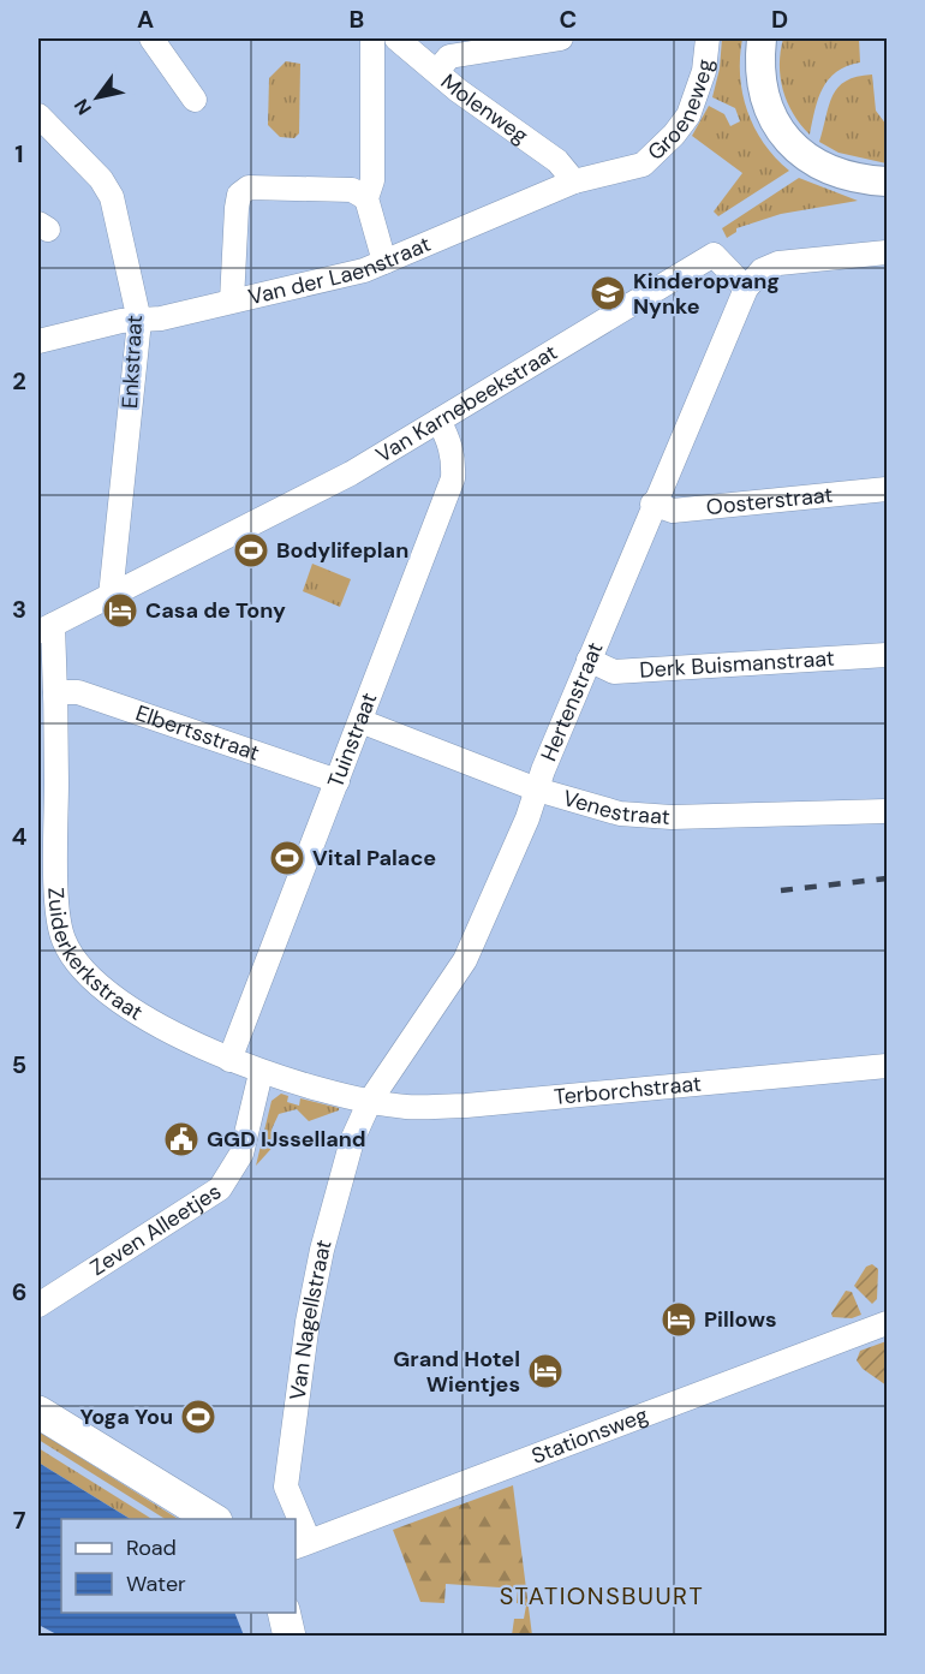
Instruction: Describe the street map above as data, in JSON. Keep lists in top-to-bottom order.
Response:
{
  "streets": {
    "street": [
      "Groeneweg",
      "Molenweg",
      "Van der Laenstraat",
      "Enkstraat",
      "Van Karnebeekstraat",
      "Oosterstraat",
      "Derk Buismanstraat",
      "Hertenstraat",
      "Elbertsstraat",
      "Tuinstraat",
      "Venestraat",
      "Zuiderkerkstraat",
      "Terborchstraat",
      "Zeven Alleetjes",
      "Van Nagellstraat",
      "Stationsweg"
    ]
  },
  "crossings": [
    ["Groeneweg", "Van der Laenstraat"],
    ["Molenweg", "Van der Laenstraat"],
    ["Van der Laenstraat", "Enkstraat"],
    ["Enkstraat", "Van Karnebeekstraat"],
    ["Van Karnebeekstraat", "Hertenstraat"],
    ["Van Karnebeekstraat", "Tuinstraat"],
    ["Van Karnebeekstraat", "Zuiderkerkstraat"],
    ["Oosterstraat", "Hertenstraat"],
    ["Derk Buismanstraat", "Hertenstraat"],
    ["Hertenstraat", "Venestraat"],
    ["Hertenstraat", "Terborchstraat"],
    ["Hertenstraat", "Van Nagellstraat"],
    ["Elbertsstraat", "Tuinstraat"],
    ["Elbertsstraat", "Zuiderkerkstraat"],
    ["Tuinstraat", "Venestraat"],
    ["Tuinstraat", "Zuiderkerkstraat"],
    ["Zuiderkerkstraat", "Zeven Alleetjes"],
    ["Terborchstraat", "Van Nagellstraat"],
    ["Van Nagellstraat", "Stationsweg"]
  ],
  "districts": ["STATIONSBUURT"],
  "places": {
    "school or university": ["Kinderopvang Nynke"],
    "sports": ["Bodylifeplan", "Vital Palace", "Yoga You"],
    "hotel": ["Casa de Tony", "Pillows", "Grand Hotel Wientjes"],
    "public building": ["GGD IJsselland"]
  },
  "legend": ["Road", "Water"],
  "north": "bottom left",
  "grid": {
    "columns": [
      "A",
      "B",
      "C",
      "D"
    ],
    "rows": [
      "1",
      "2",
      "3",
      "4",
      "5",
      "6",
      "7"
    ]
  }
}
